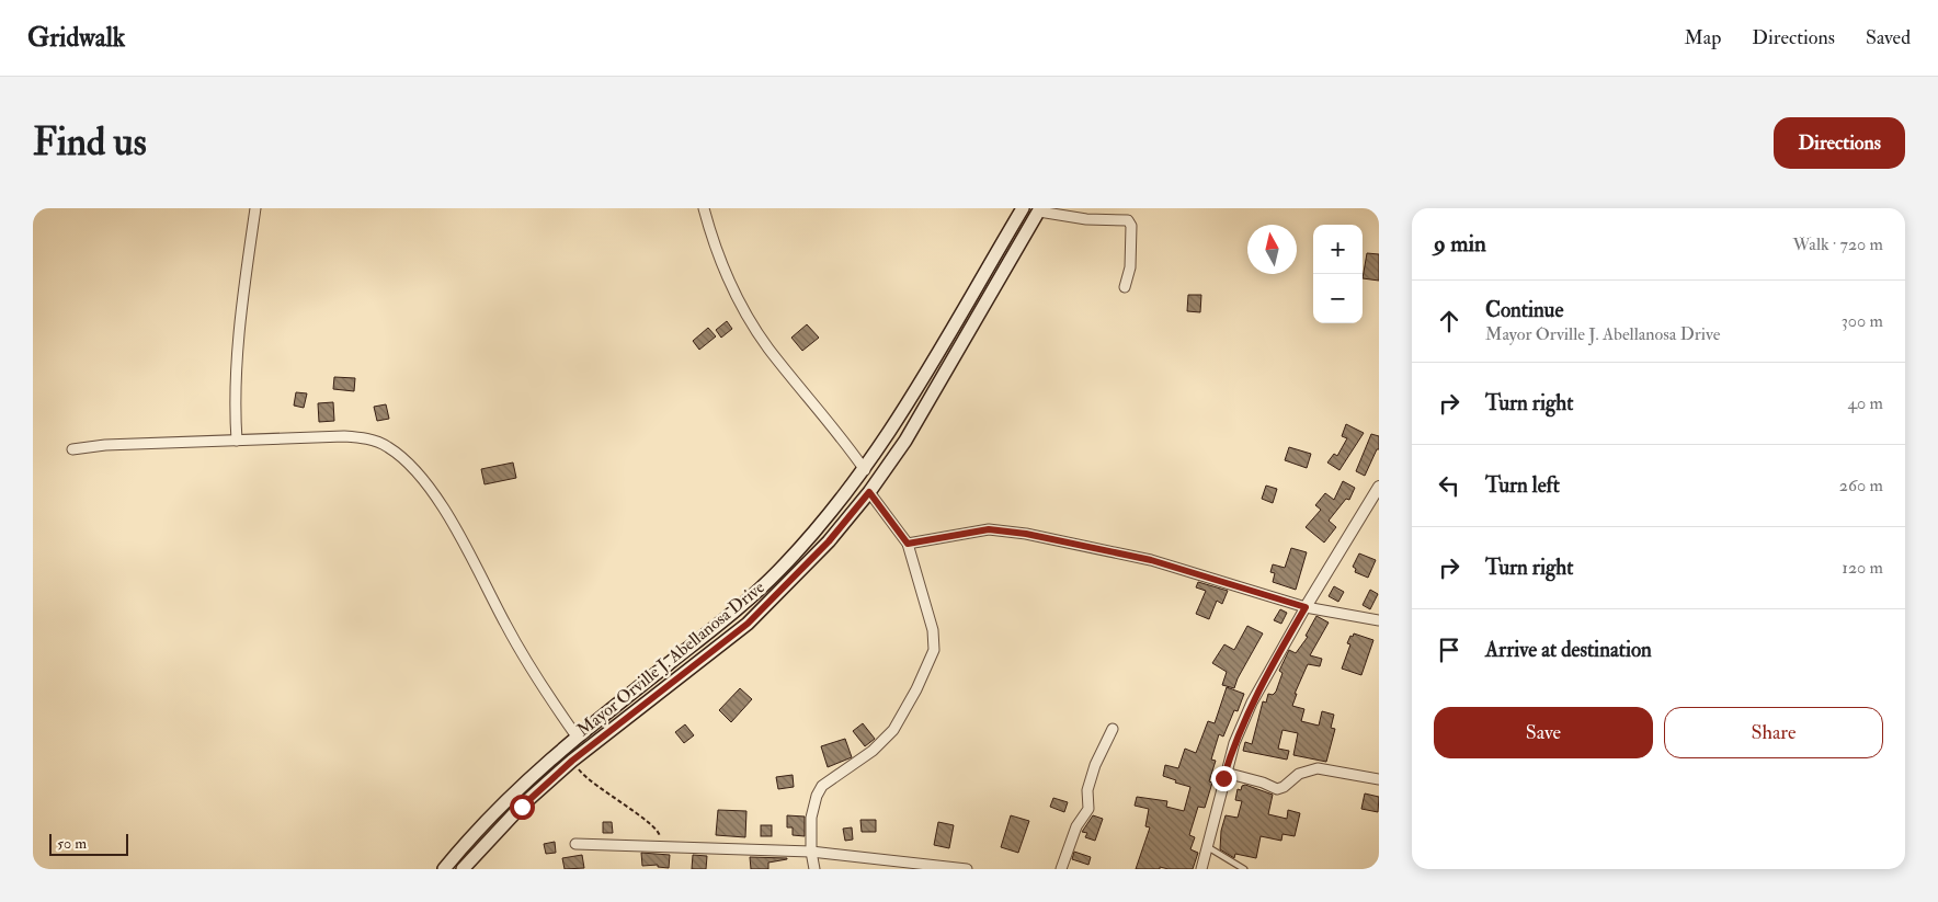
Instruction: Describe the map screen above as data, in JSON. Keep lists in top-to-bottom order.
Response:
{
  "streets": {
    "main road": ["Mayor Orville J. Abellanosa Drive"]
  },
  "scale_bar": "50 m",
  "north": "top",
  "page": {
    "header": "Gridwalk",
    "nav": ["Map", "Directions", "Saved"],
    "buttons": [
      "Directions",
      ["Save", "Share"]
    ],
    "title": "Find us",
    "heading": ["9 min", "Walk · 720 m"],
    "map_buttons": ["+", "−"],
    "list": [
      ["Continue", "Mayor Orville J. Abellanosa Drive", "300 m"],
      ["Turn right", "40 m"],
      ["Turn left", "260 m"],
      ["Turn right", "120 m"],
      "Arrive at destination"
    ],
    "scale": "50 m"
  }
}
